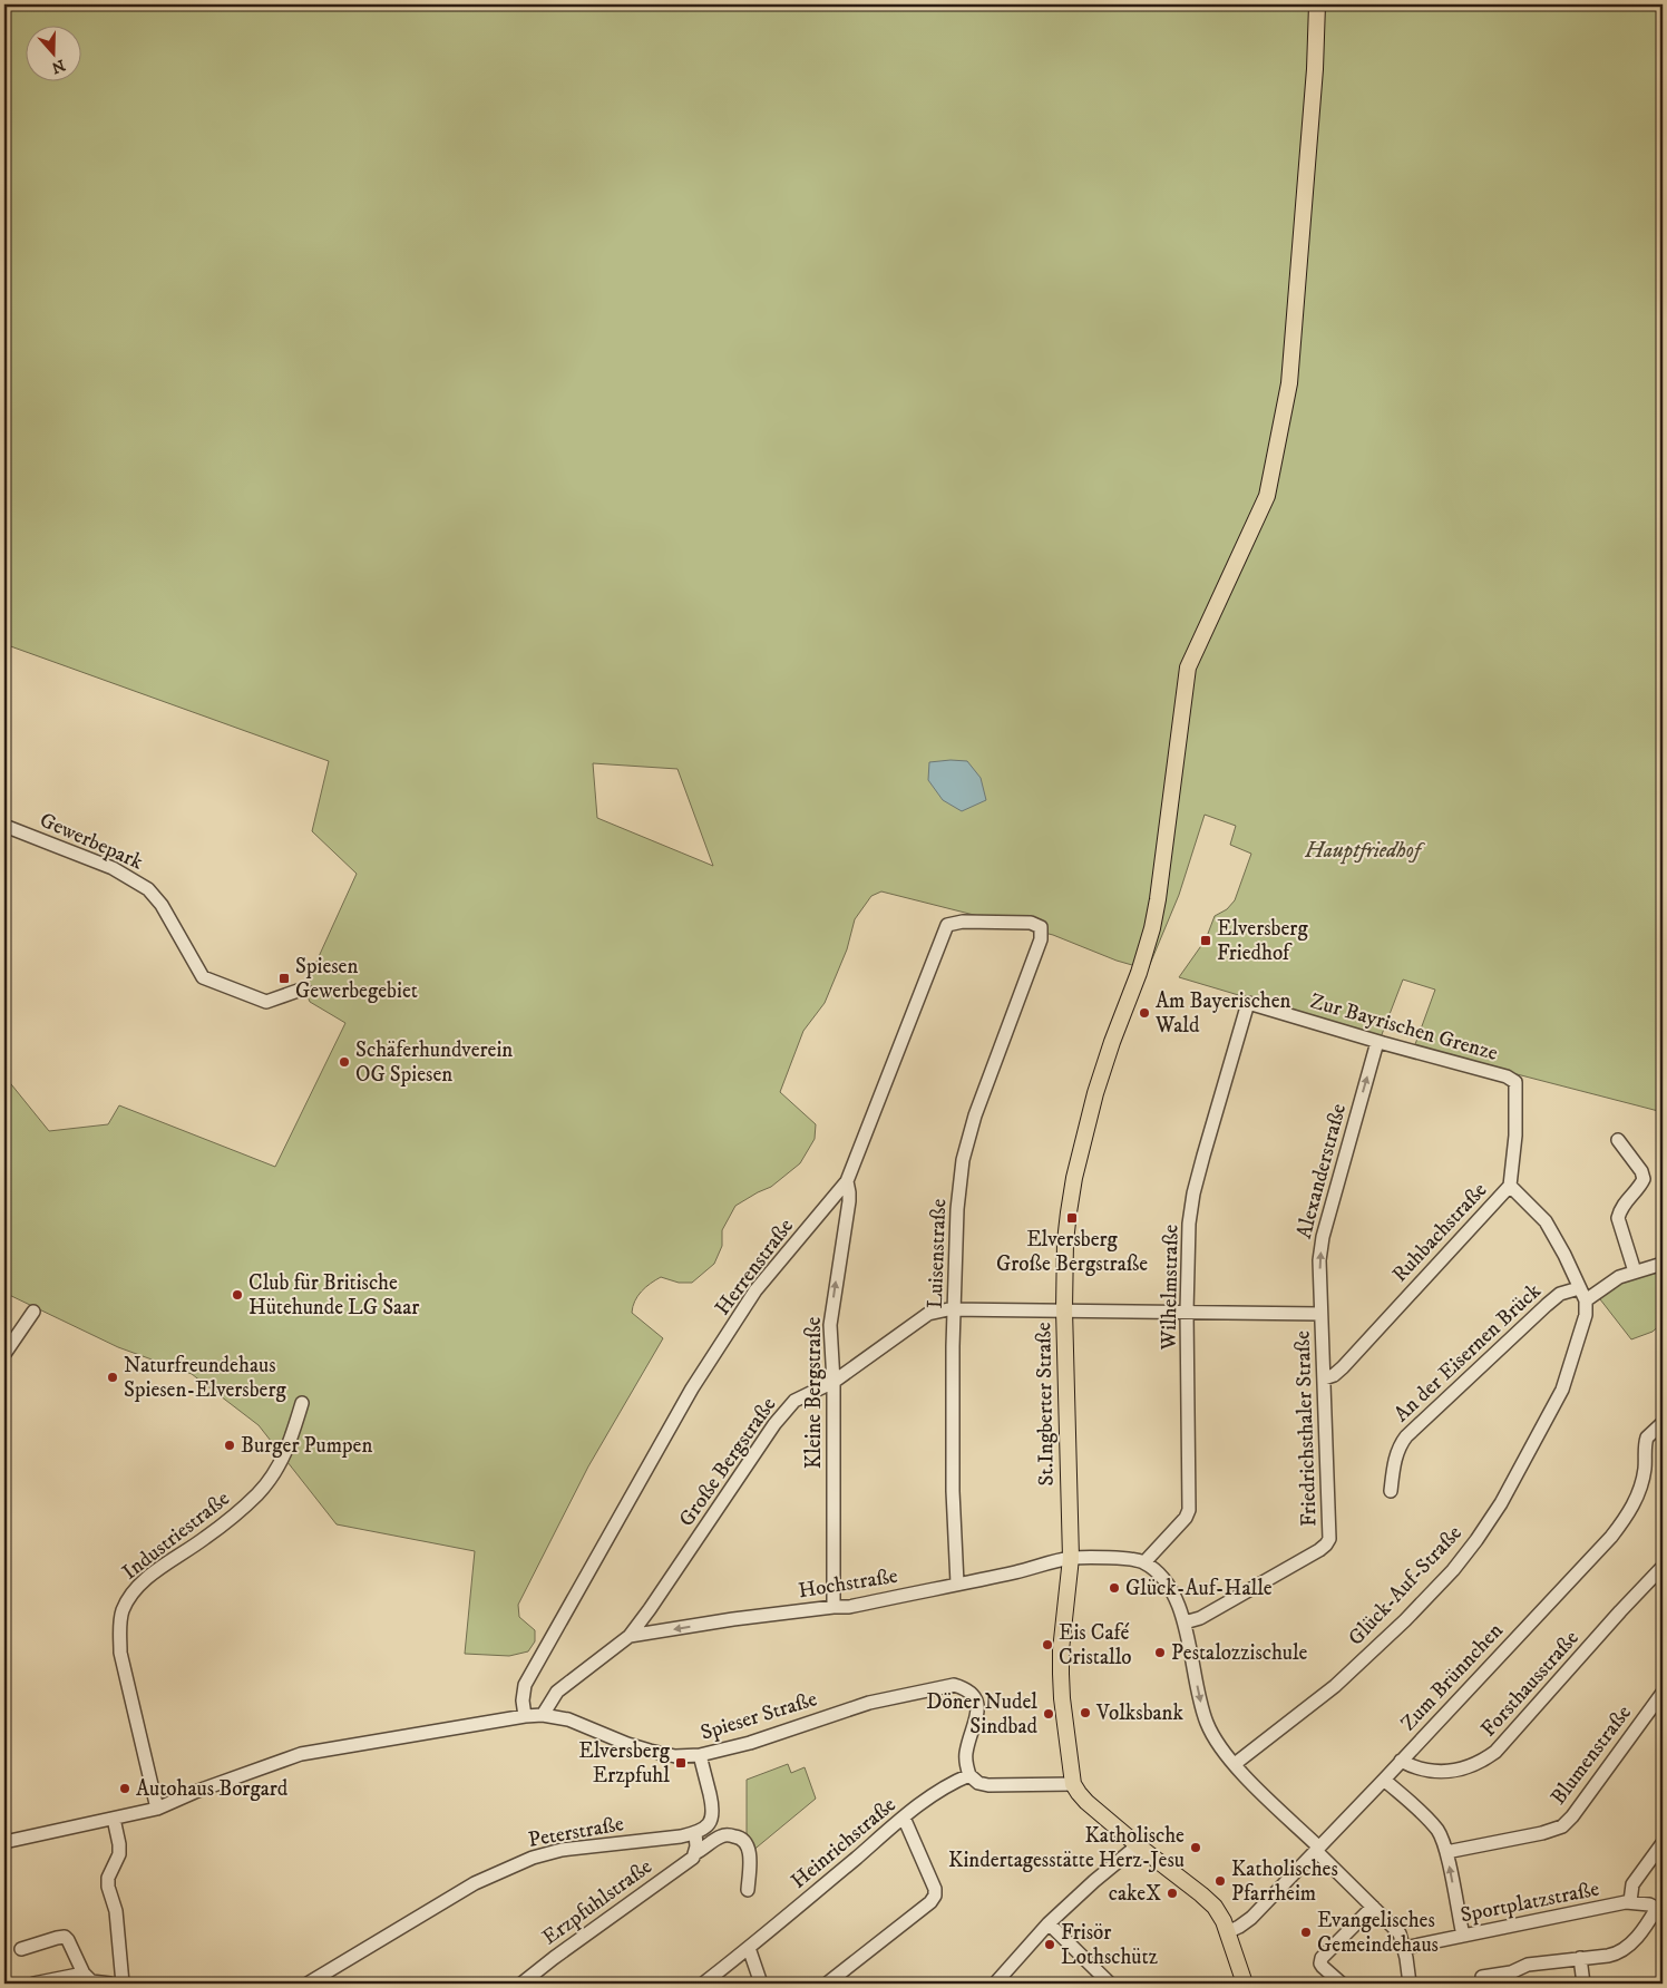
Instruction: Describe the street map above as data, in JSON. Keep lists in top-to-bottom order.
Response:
{
  "streets": {
    "main road": ["St.Ingberter Straße"],
    "street": [
      "Gewerbepark",
      "Zur Bayrischen Grenze",
      "Alexanderstraße",
      "Ruhbachstraße",
      "Luisenstraße",
      "Herrenstraße",
      "Wilhelmstraße",
      "An der Eisernen Brück",
      "Kleine Bergstraße",
      "Friedrichsthaler Straße",
      "Große Bergstraße",
      "Industriestraße",
      "Hochstraße",
      "Glück-Auf-Straße",
      "Zum Brünnchen",
      "Forsthausstraße",
      "Spieser Straße",
      "Blumenstraße",
      "Peterstraße",
      "Heinrichstraße",
      "Erzpfuhlstraße",
      "Sportplatzstraße"
    ]
  },
  "crossings": [
    ["Zur Bayrischen Grenze", "Alexanderstraße"],
    ["Zur Bayrischen Grenze", "Ruhbachstraße"],
    ["Zur Bayrischen Grenze", "Wilhelmstraße"],
    ["Alexanderstraße", "Friedrichsthaler Straße"],
    ["Alexanderstraße", "Große Bergstraße"],
    ["Ruhbachstraße", "Friedrichsthaler Straße"],
    ["Luisenstraße", "Herrenstraße"],
    ["Luisenstraße", "Große Bergstraße"],
    ["Luisenstraße", "Hochstraße"],
    ["Herrenstraße", "Kleine Bergstraße"],
    ["Herrenstraße", "Spieser Straße"],
    ["Wilhelmstraße", "Große Bergstraße"],
    ["Wilhelmstraße", "Hochstraße"],
    ["Kleine Bergstraße", "Große Bergstraße"],
    ["Kleine Bergstraße", "Hochstraße"],
    ["St.Ingberter Straße", "Große Bergstraße"],
    ["St.Ingberter Straße", "Hochstraße"],
    ["Friedrichsthaler Straße", "Große Bergstraße"],
    ["Große Bergstraße", "Hochstraße"],
    ["Große Bergstraße", "Spieser Straße"],
    ["Industriestraße", "Spieser Straße"],
    ["Zum Brünnchen", "Forsthausstraße"],
    ["Spieser Straße", "Heinrichstraße"]
  ],
  "one_way": ["Alexanderstraße", "Kleine Bergstraße", "Hochstraße"],
  "parks": ["Hauptfriedhof"],
  "places": {
    "transit": [
      "Elversberg Friedhof",
      "Spiesen Gewerbegebiet",
      "Elversberg Große Bergstraße",
      "Elversberg Erzpfuhl"
    ],
    "other": [
      "Am Bayerischen Wald",
      "Schäferhundverein OG Spiesen",
      "Club für Britische Hütehunde LG Saar",
      "Naturfreundehaus Spiesen-Elversberg",
      "Burger Pumpen",
      "Glück-Auf-Halle",
      "Eis Café Cristallo",
      "Pestalozzischule",
      "Volksbank",
      "Döner Nudel Sindbad",
      "Autohaus Borgard",
      "Katholische Kindertagesstätte Herz-Jesu",
      "Katholisches Pfarrheim",
      "cakeX",
      "Evangelisches Gemeindehaus",
      "Frisör Lothschütz"
    ]
  },
  "north": "bottom"
}
